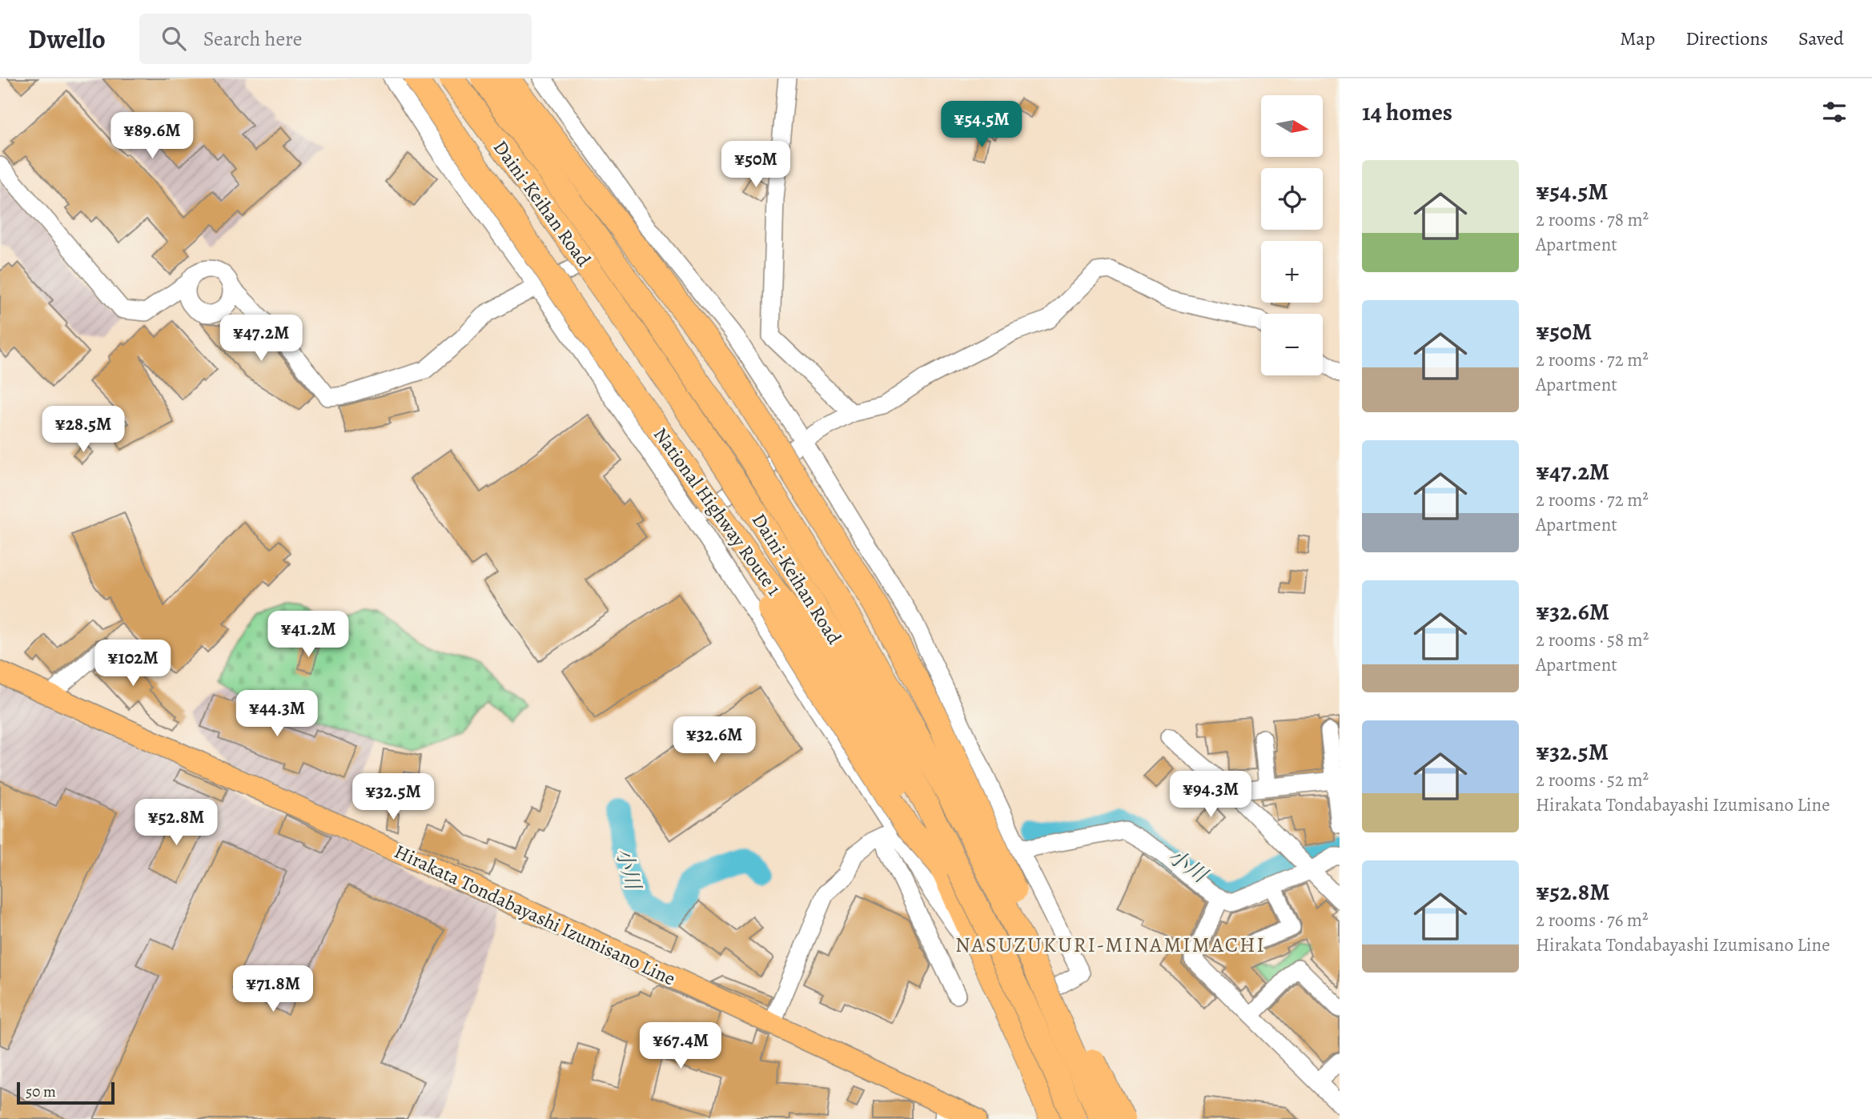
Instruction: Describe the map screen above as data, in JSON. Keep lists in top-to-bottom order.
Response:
{
  "streets": {
    "highway": ["Daini-Keihan Road", "National Highway Route 1"],
    "main road": ["Hirakata Tondabayashi Izumisano Line"]
  },
  "districts": ["NASUZUKURI-MINAMIMACHI"],
  "water": ["小川"],
  "scale_bar": "50 m",
  "north": "right",
  "page": {
    "header": "Dwello",
    "search": "Search here",
    "nav": ["Map", "Directions", "Saved"],
    "heading": "14 homes",
    "map_buttons": ["+", "−"],
    "price": [
      "¥54.5M",
      "¥89.6M",
      "¥50M",
      "¥47.2M",
      "¥28.5M",
      "¥41.2M",
      "¥102M",
      "¥44.3M",
      "¥32.6M",
      "¥94.3M",
      "¥32.5M",
      "¥52.8M",
      "¥71.8M",
      "¥67.4M"
    ],
    "list": [
      {
        "name": "¥54.5M",
        "note": "2 rooms · 78 m² · Apartment"
      },
      {
        "name": "¥50M",
        "note": "2 rooms · 72 m² · Apartment"
      },
      {
        "name": "¥47.2M",
        "note": "2 rooms · 72 m² · Apartment"
      },
      {
        "name": "¥32.6M",
        "note": "2 rooms · 58 m² · Apartment"
      },
      {
        "name": "¥32.5M",
        "note": "2 rooms · 52 m² · Hirakata Tondabayashi Izumisano Line"
      },
      {
        "name": "¥52.8M",
        "note": "2 rooms · 76 m² · Hirakata Tondabayashi Izumisano Line"
      }
    ],
    "scale": "50 m"
  }
}
